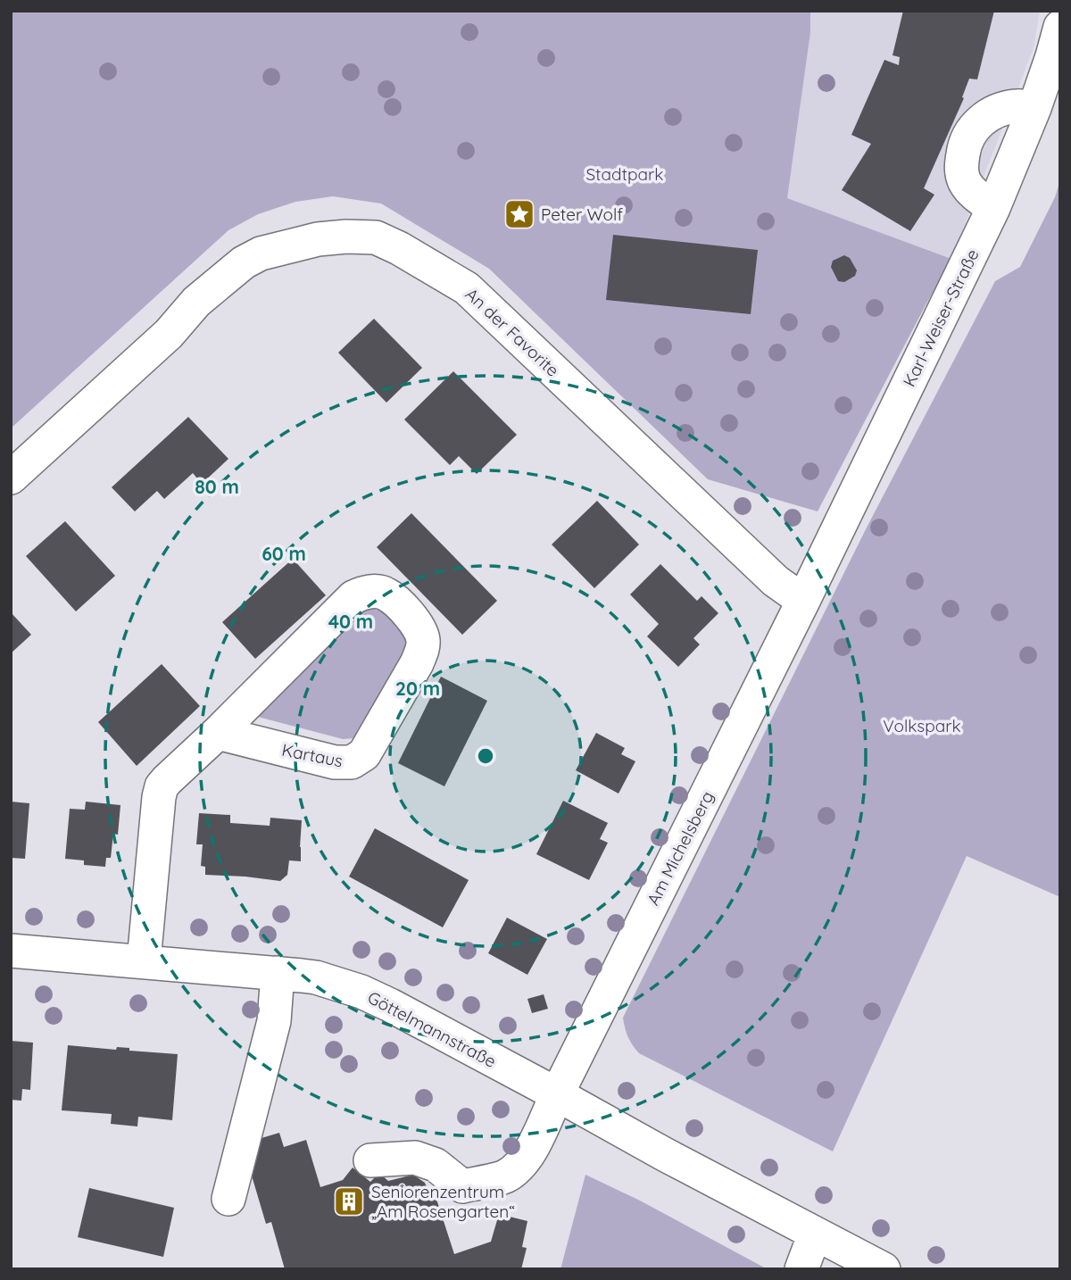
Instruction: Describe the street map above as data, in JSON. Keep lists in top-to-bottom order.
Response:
{
  "streets": {
    "street": [
      "Karl-Weiser-Straße",
      "An der Favorite",
      "Kartaus",
      "Am Michelsberg",
      "Göttelmannstraße"
    ]
  },
  "crossings": [
    ["Karl-Weiser-Straße", "An der Favorite"],
    ["Karl-Weiser-Straße", "Am Michelsberg"],
    ["An der Favorite", "Am Michelsberg"],
    ["Kartaus", "Göttelmannstraße"],
    ["Am Michelsberg", "Göttelmannstraße"]
  ],
  "parks": ["Stadtpark", "Volkspark"],
  "places": {
    "place": ["Peter Wolf"],
    "building": ["Seniorenzentrum „Am Rosengarten“"]
  },
  "rings": [
    "80 m",
    "60 m",
    "40 m",
    "20 m"
  ]
}
